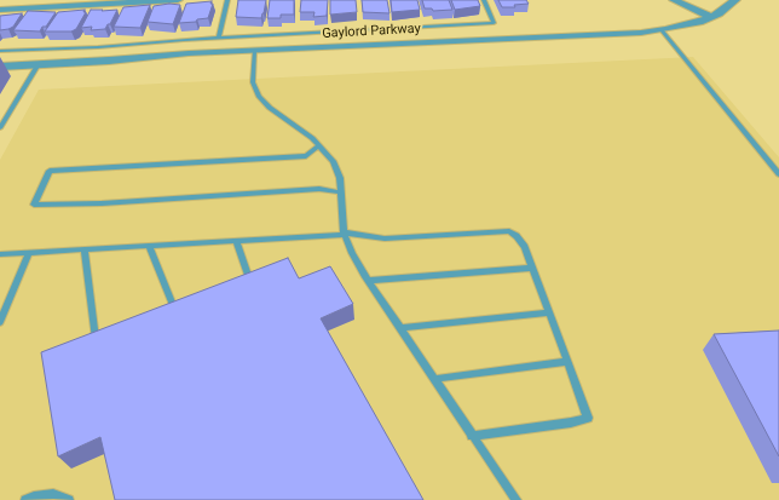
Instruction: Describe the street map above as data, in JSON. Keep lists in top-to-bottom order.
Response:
{
  "streets": {
    "street": ["Gaylord Parkway"]
  }
}
